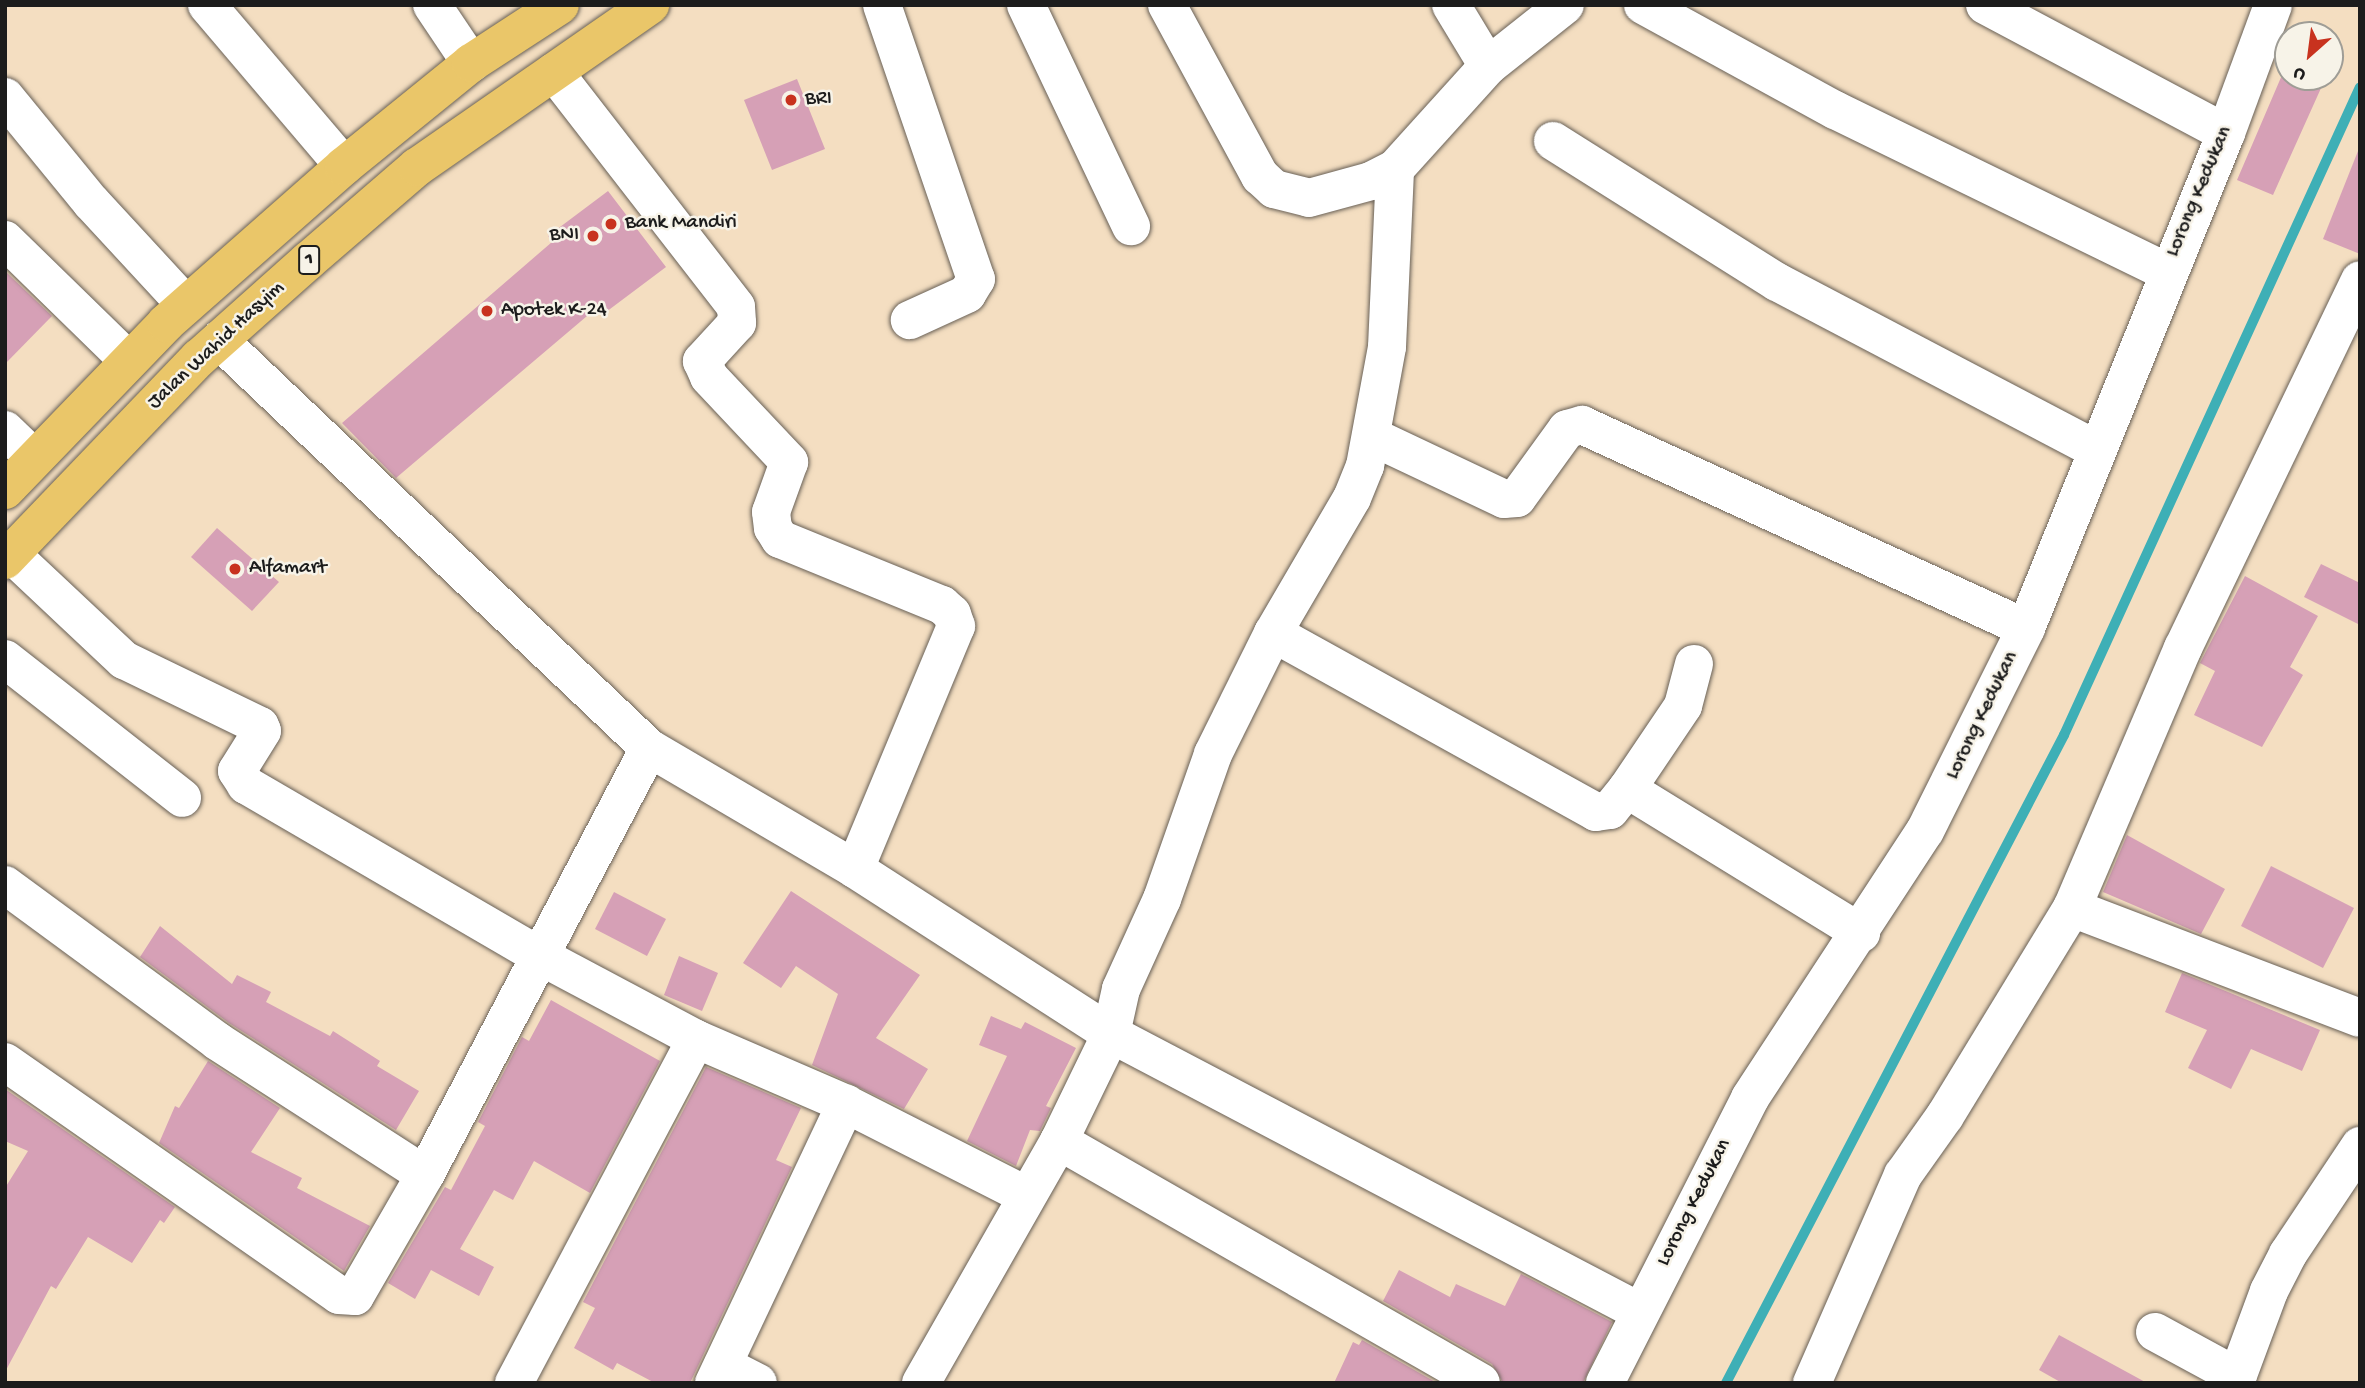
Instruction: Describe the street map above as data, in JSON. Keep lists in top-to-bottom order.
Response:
{
  "streets": {
    "highway": ["1", "Jalan Wahid Hasyim"],
    "street": ["Lorong Kedukan"]
  },
  "places": [
    "BRI",
    "Bank Mandiri",
    "BNI",
    "Apotek K-24",
    "Alfamart"
  ],
  "north": "bottom left"
}
